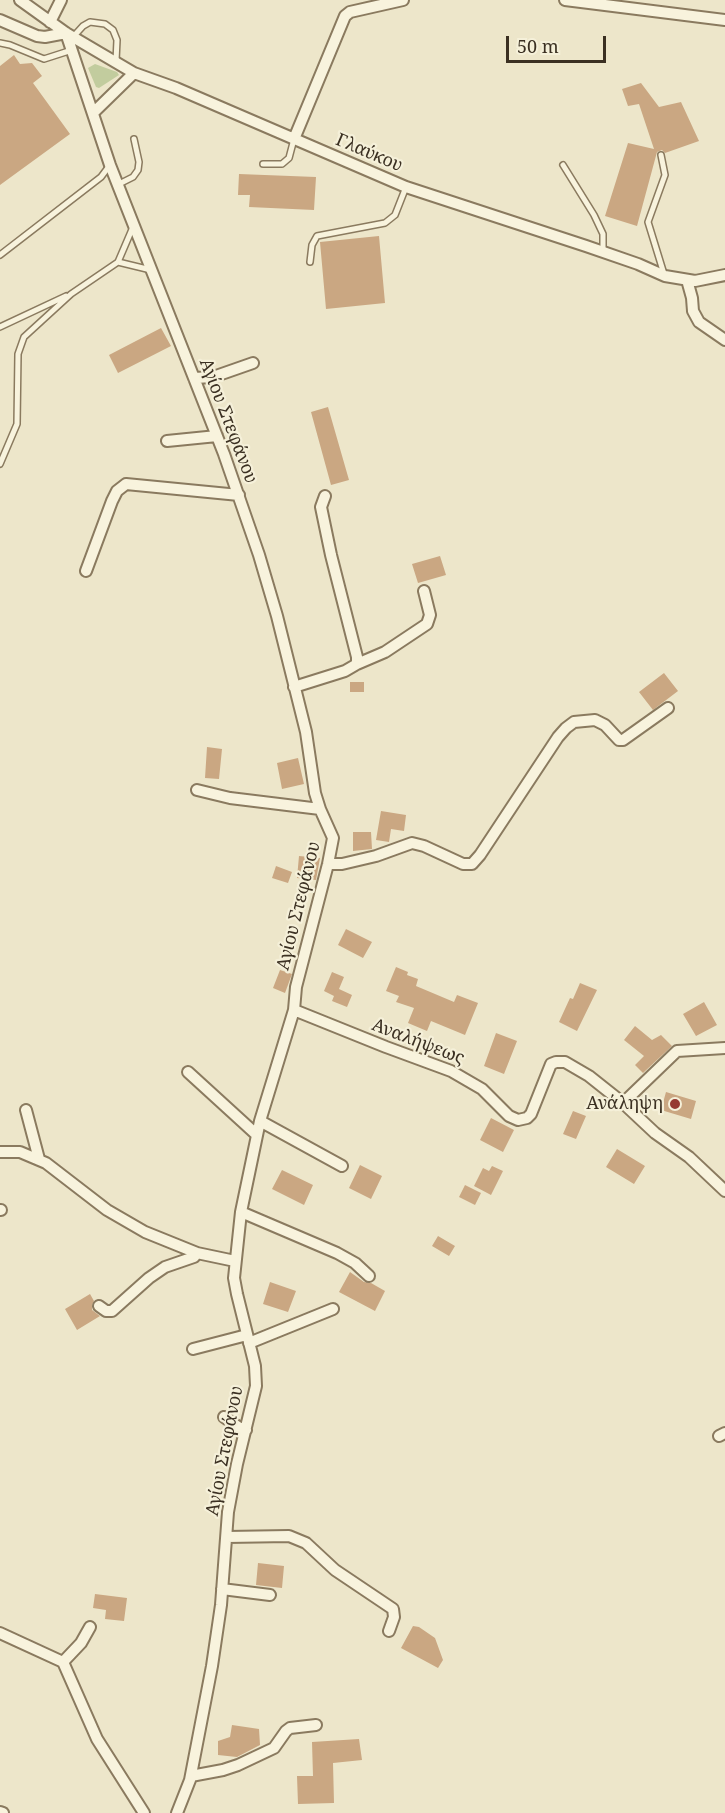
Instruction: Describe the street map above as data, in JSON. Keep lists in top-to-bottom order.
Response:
{
  "streets": {
    "street": ["Γλαύκου", "Αγίου Στεφάνου", "Αναλήψεως"]
  },
  "crossings": [
    ["Γλαύκου", "Αγίου Στεφάνου"],
    ["Αγίου Στεφάνου", "Αναλήψεως"]
  ],
  "places": ["Ανάληψη"],
  "scale_bar": "50 m"
}
